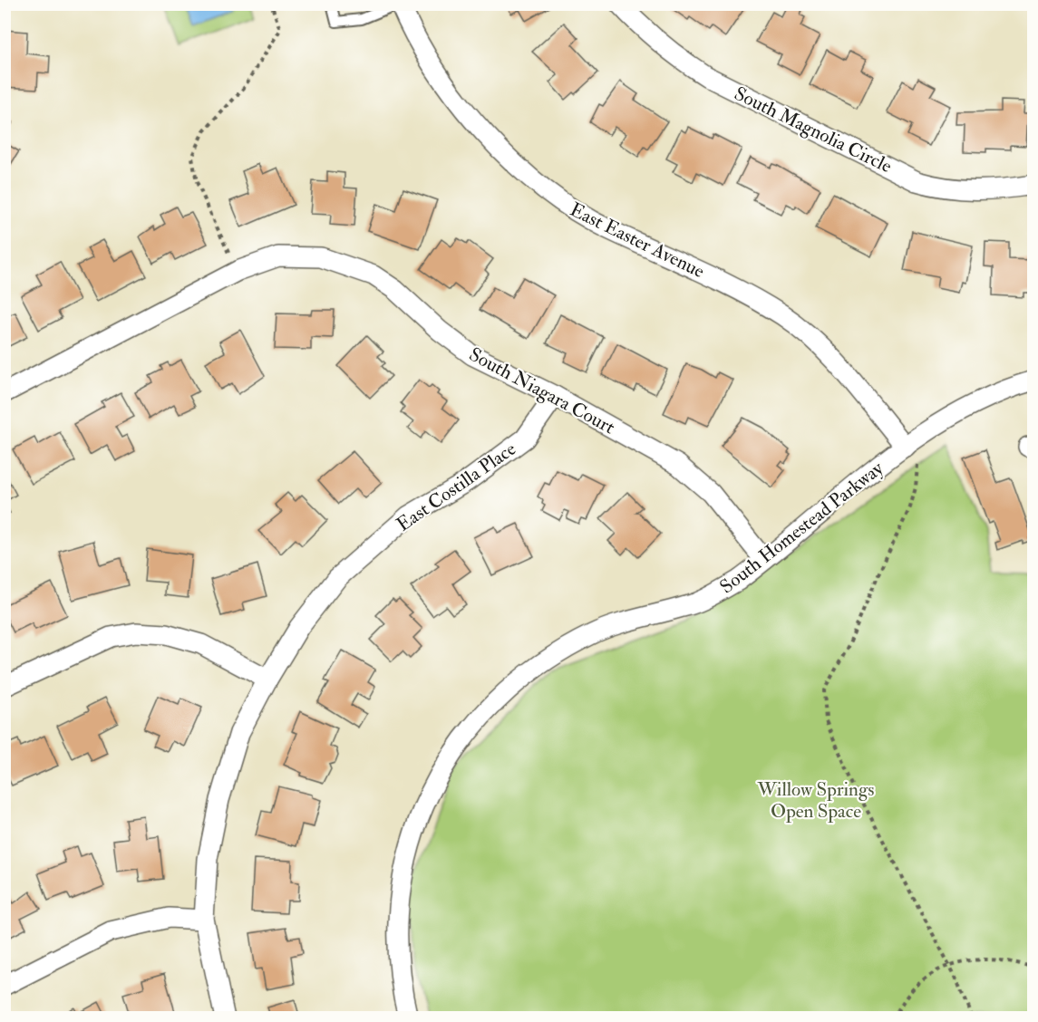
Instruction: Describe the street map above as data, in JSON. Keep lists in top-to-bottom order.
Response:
{
  "streets": {
    "street": [
      "South Magnolia Circle",
      "East Easter Avenue",
      "South Niagara Court",
      "East Costilla Place",
      "South Homestead Parkway"
    ]
  },
  "crossings": [
    ["East Easter Avenue", "South Homestead Parkway"],
    ["South Niagara Court", "East Costilla Place"],
    ["South Niagara Court", "South Homestead Parkway"]
  ],
  "parks": ["Willow Springs Open Space"]
}
